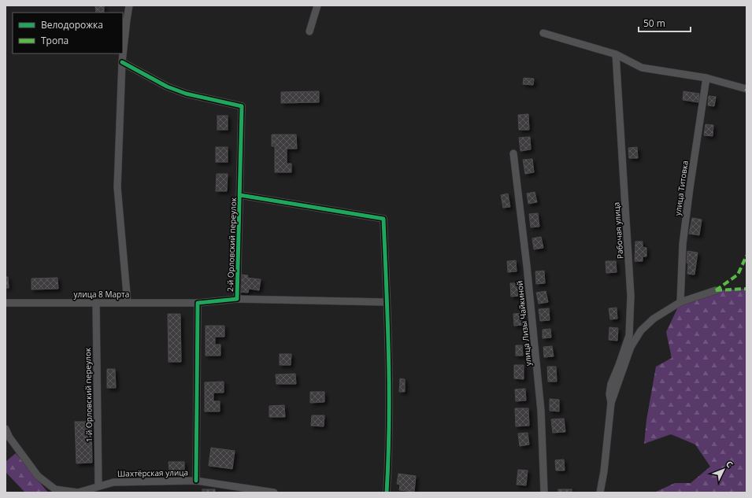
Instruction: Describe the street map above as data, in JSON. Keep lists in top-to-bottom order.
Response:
{
  "streets": {
    "street": [
      "улица Титовка",
      "Рабочая улица",
      "2-й Орловский переулок",
      "улица 8 Марта",
      "улица Лизы Чайкиной",
      "1-й Орловский переулок",
      "Шахтёрская улица"
    ]
  },
  "crossings": [
    ["2-й Орловский переулок", "улица 8 Марта"],
    ["улица 8 Марта", "1-й Орловский переулок"],
    ["1-й Орловский переулок", "Шахтёрская улица"]
  ],
  "legend": ["Велодорожка", "Тропа"],
  "scale_bar": "50 m",
  "north": "top right"
}
